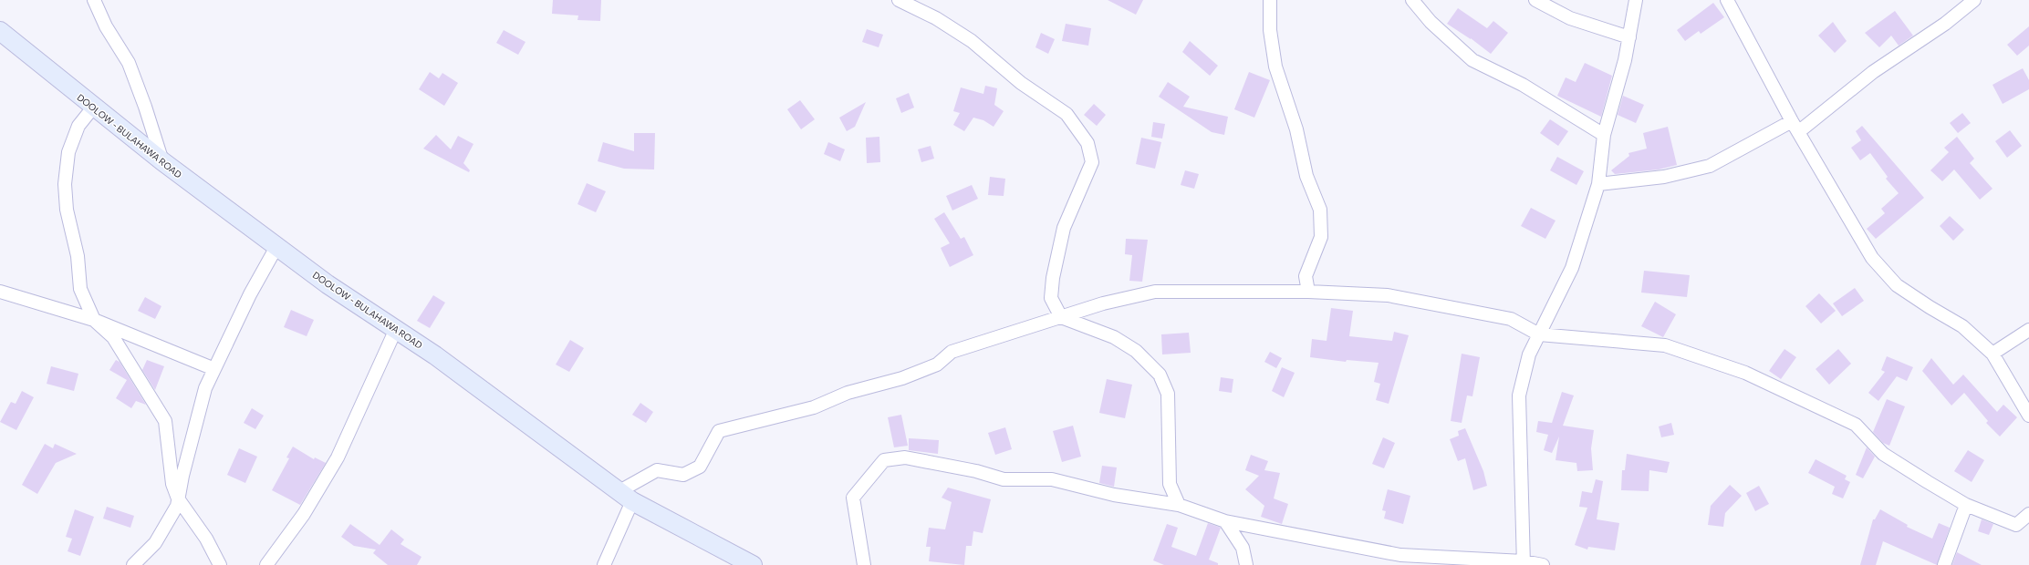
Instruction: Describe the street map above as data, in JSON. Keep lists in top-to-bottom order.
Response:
{
  "streets": {
    "main road": ["DOOLOW - BULAHAWA ROAD"]
  }
}
